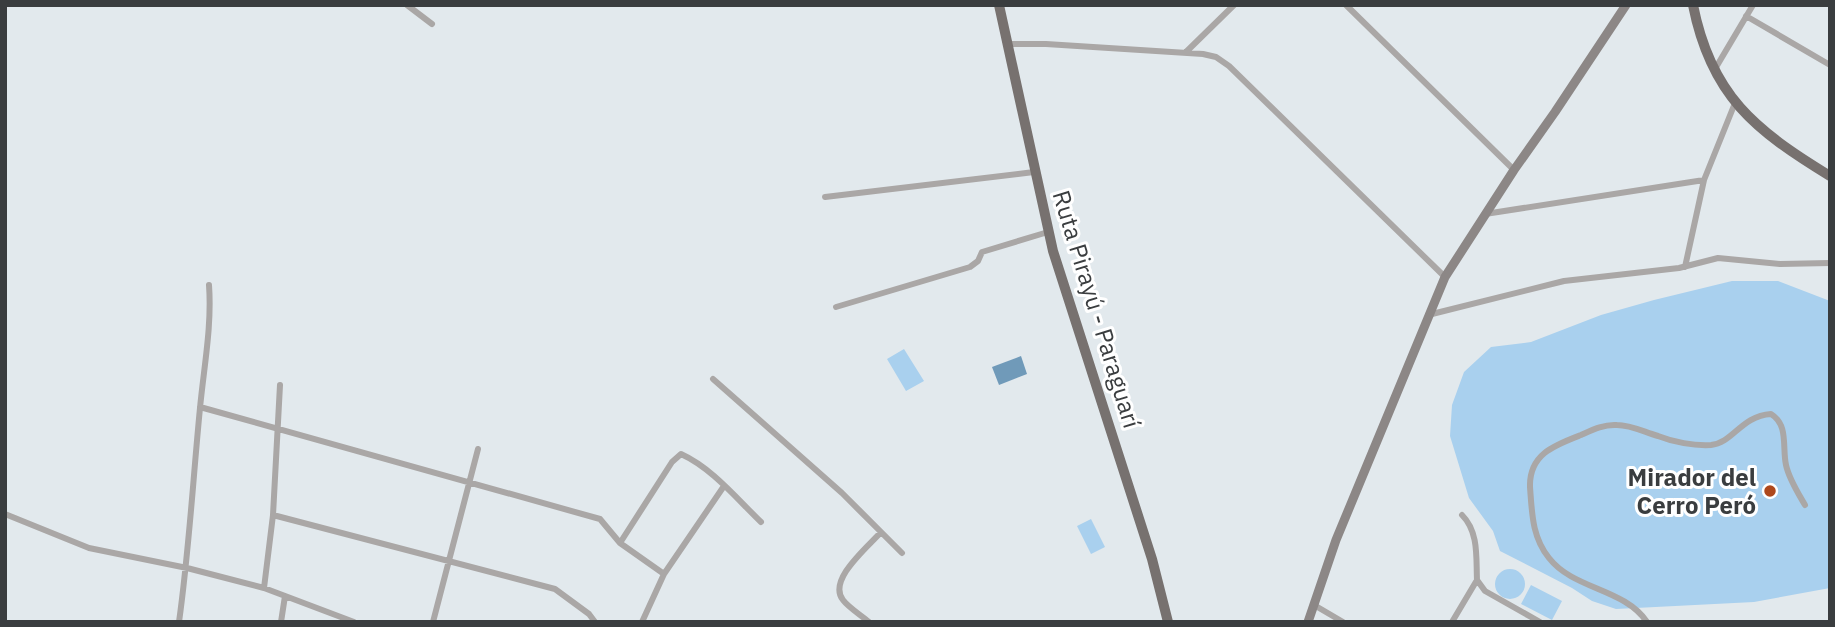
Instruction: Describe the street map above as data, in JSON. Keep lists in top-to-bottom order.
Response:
{
  "streets": {
    "main road": ["Ruta Pirayú - Paraguarí"]
  },
  "places": ["Mirador del Cerro Peró"]
}
